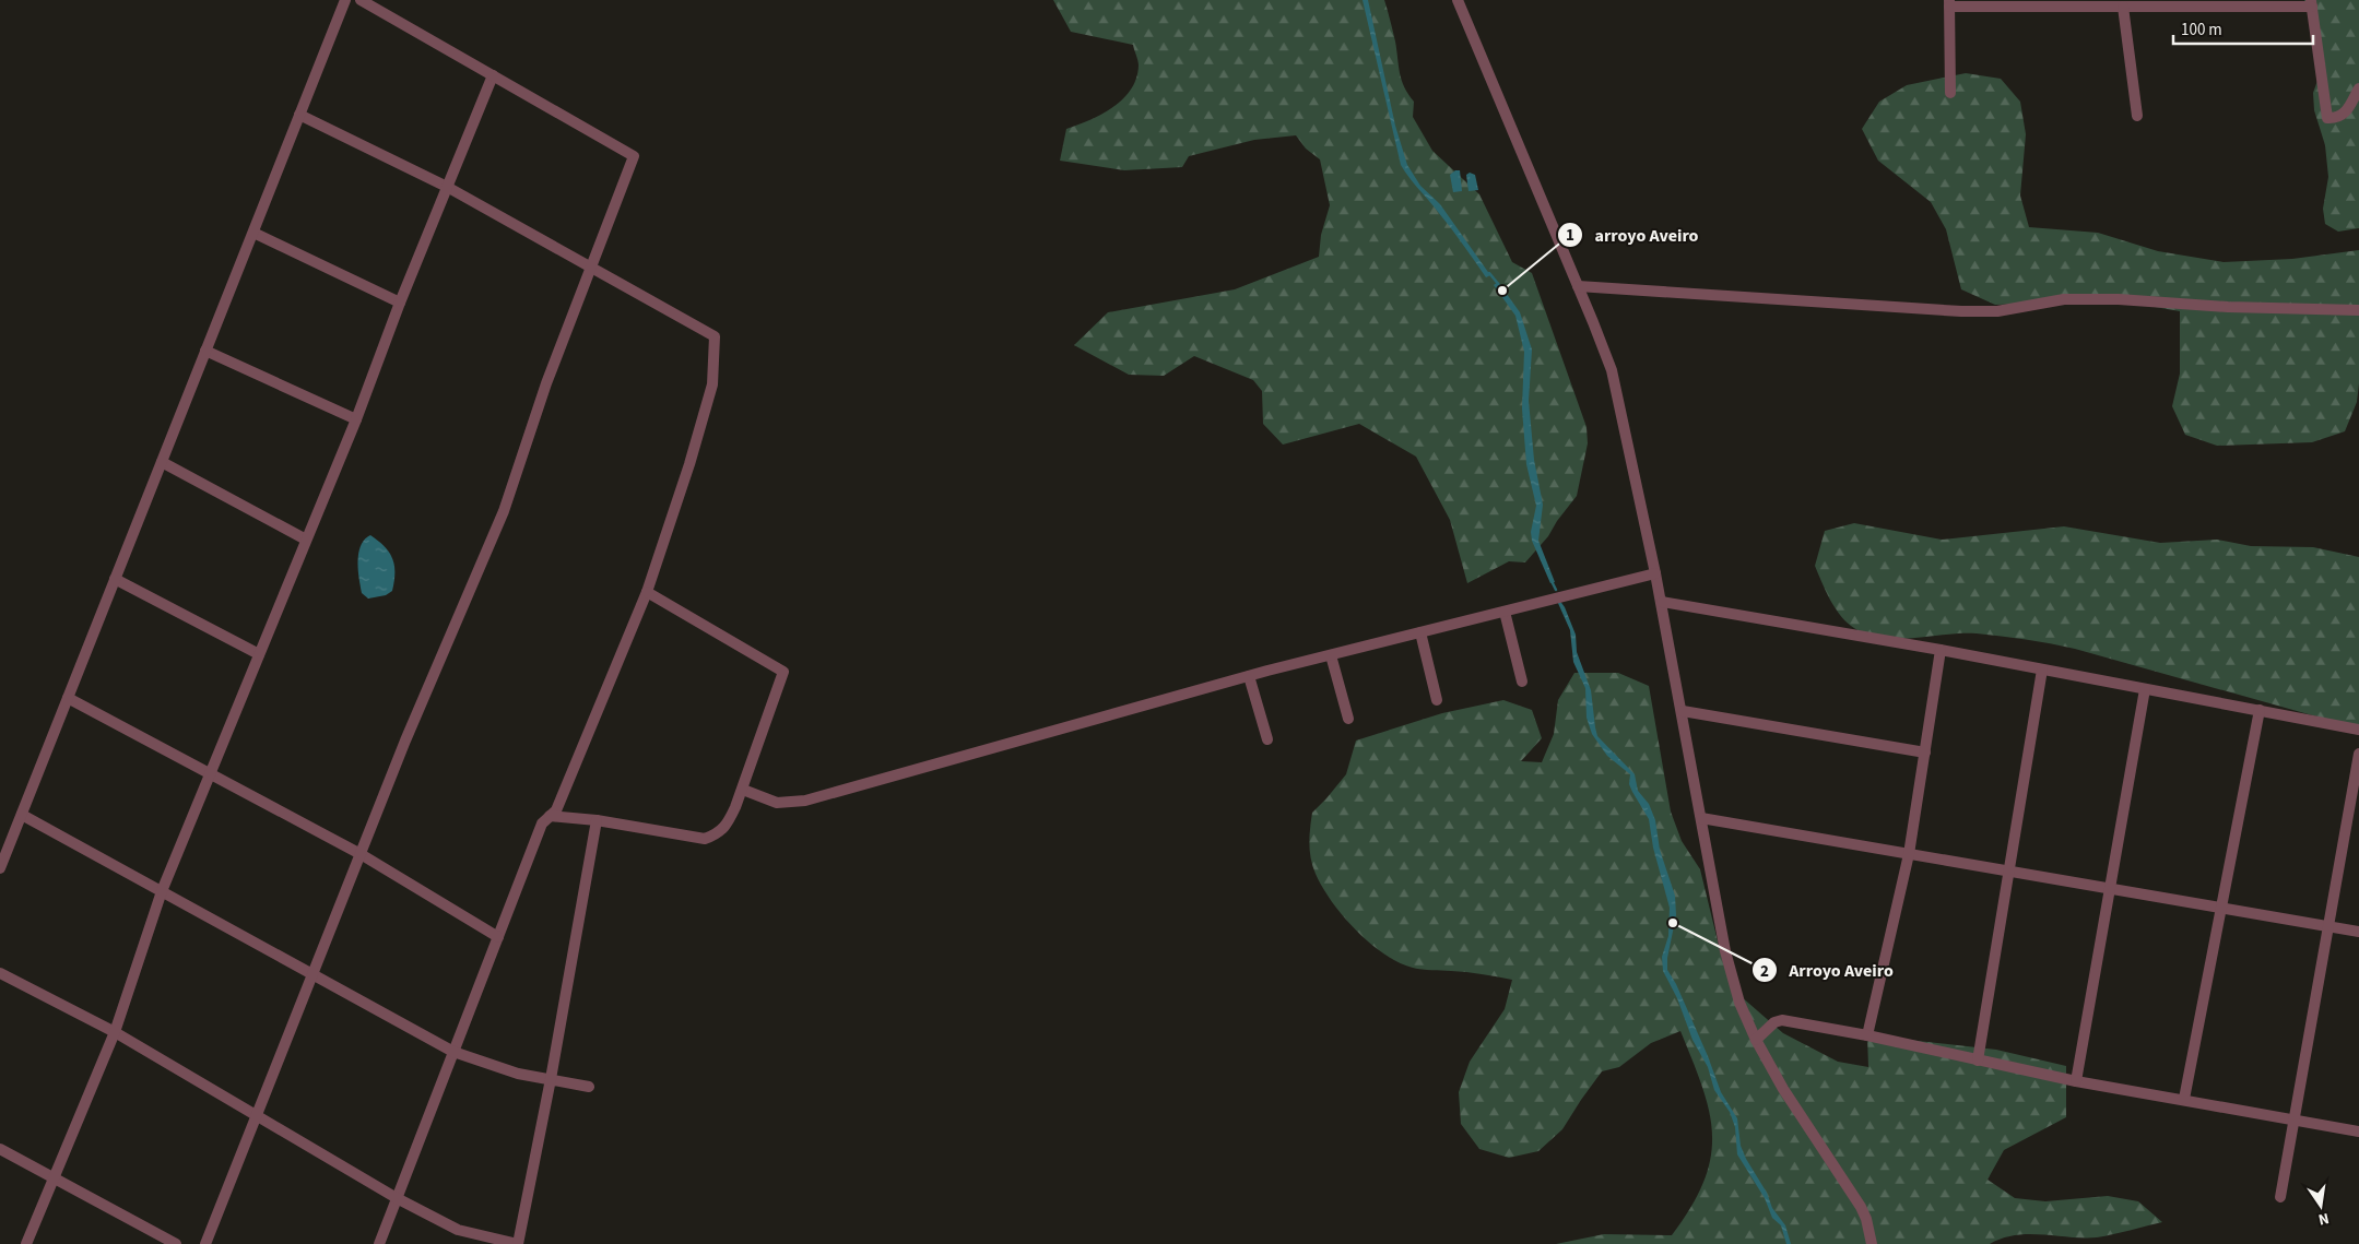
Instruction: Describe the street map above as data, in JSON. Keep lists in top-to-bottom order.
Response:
{
  "places": ["arroyo Aveiro", "Arroyo Aveiro"],
  "scale_bar": "100 m",
  "north": "bottom"
}
